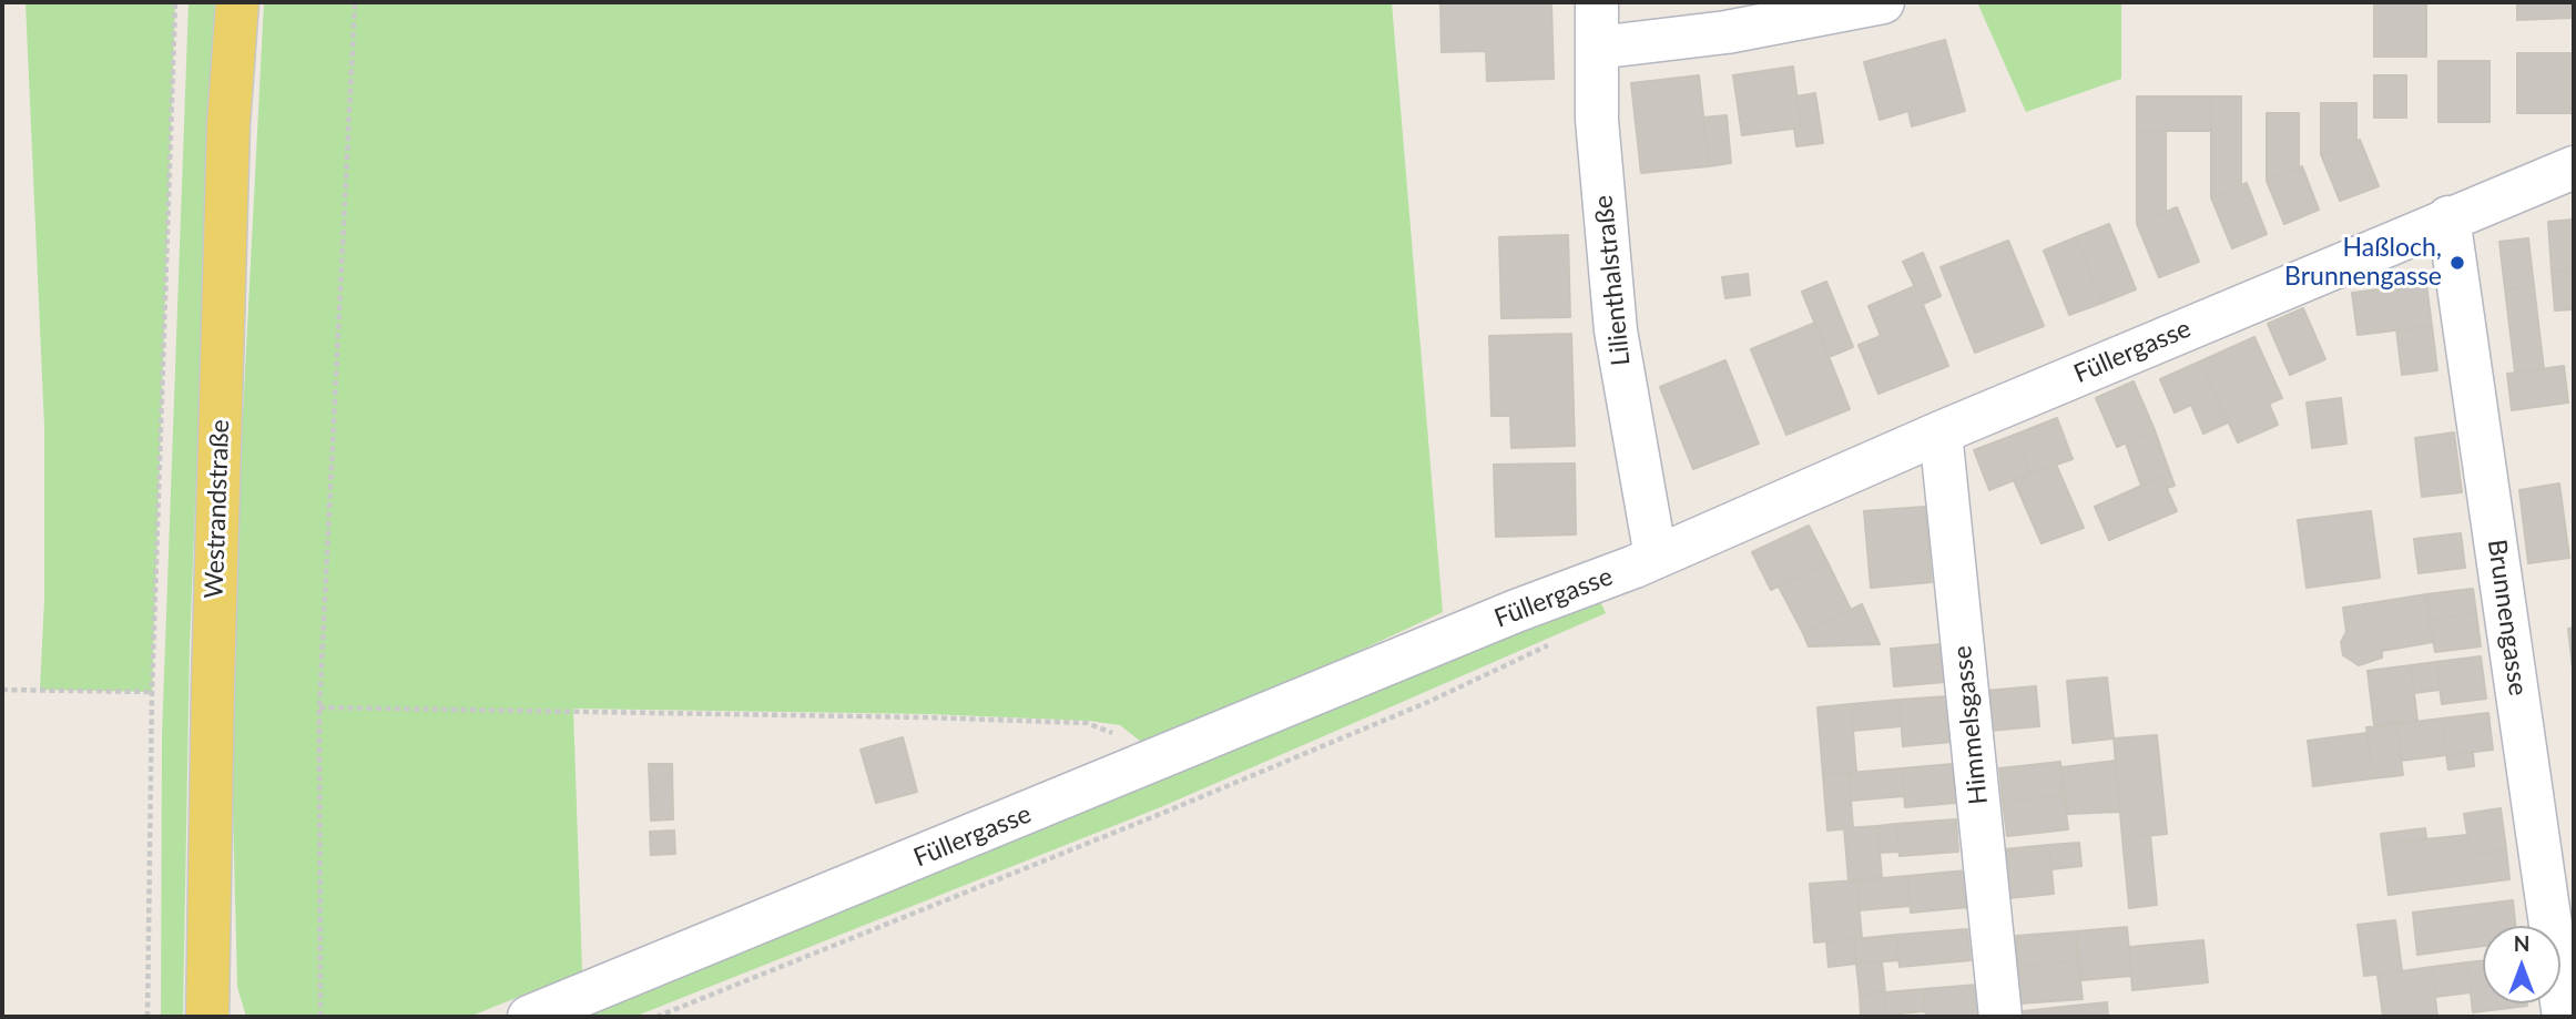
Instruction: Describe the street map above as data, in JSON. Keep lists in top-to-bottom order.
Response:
{
  "streets": {
    "main road": ["Westrandstraße"],
    "street": [
      "Lilienthalstraße",
      "Füllergasse",
      "Brunnengasse",
      "Himmelsgasse"
    ]
  },
  "crossings": [
    ["Lilienthalstraße", "Füllergasse"],
    ["Füllergasse", "Brunnengasse"],
    ["Füllergasse", "Himmelsgasse"]
  ],
  "places": ["Haßloch, Brunnengasse"],
  "north": "top"
}
